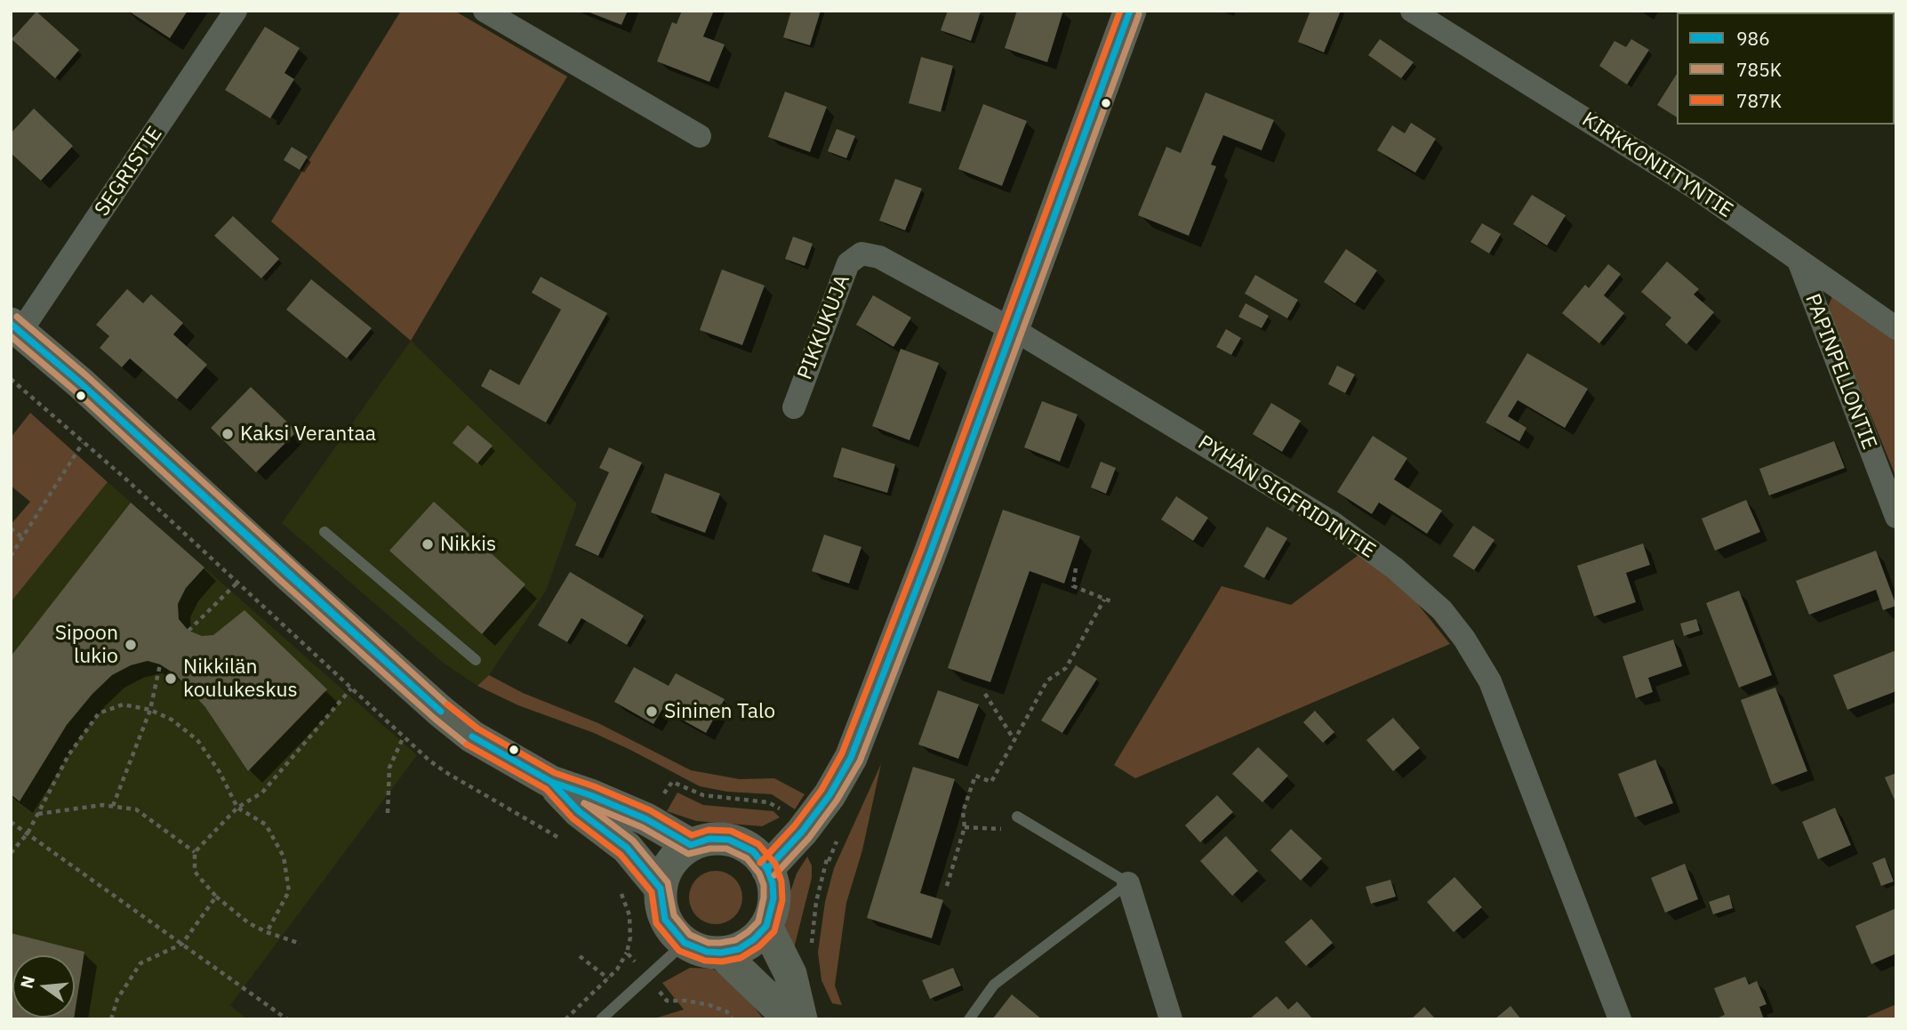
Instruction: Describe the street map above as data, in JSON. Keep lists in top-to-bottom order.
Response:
{
  "streets": {
    "street": [
      "KIRKKONIITYNTIE",
      "SEGRISTIE",
      "PIKKUKUJA",
      "PAPINPELLONTIE",
      "PYHÄN SIGFRIDINTIE"
    ]
  },
  "crossings": [
    ["KIRKKONIITYNTIE", "PAPINPELLONTIE"],
    ["PIKKUKUJA", "PYHÄN SIGFRIDINTIE"]
  ],
  "places": [
    "Kaksi Verantaa",
    "Nikkis",
    "Sipoon lukio",
    "Nikkilän koulukeskus",
    "Sininen Talo"
  ],
  "lines": ["transit line 986", "transit line 787K", "transit line 785K"],
  "legend": ["986", "785K", "787K"],
  "north": "left"
}
